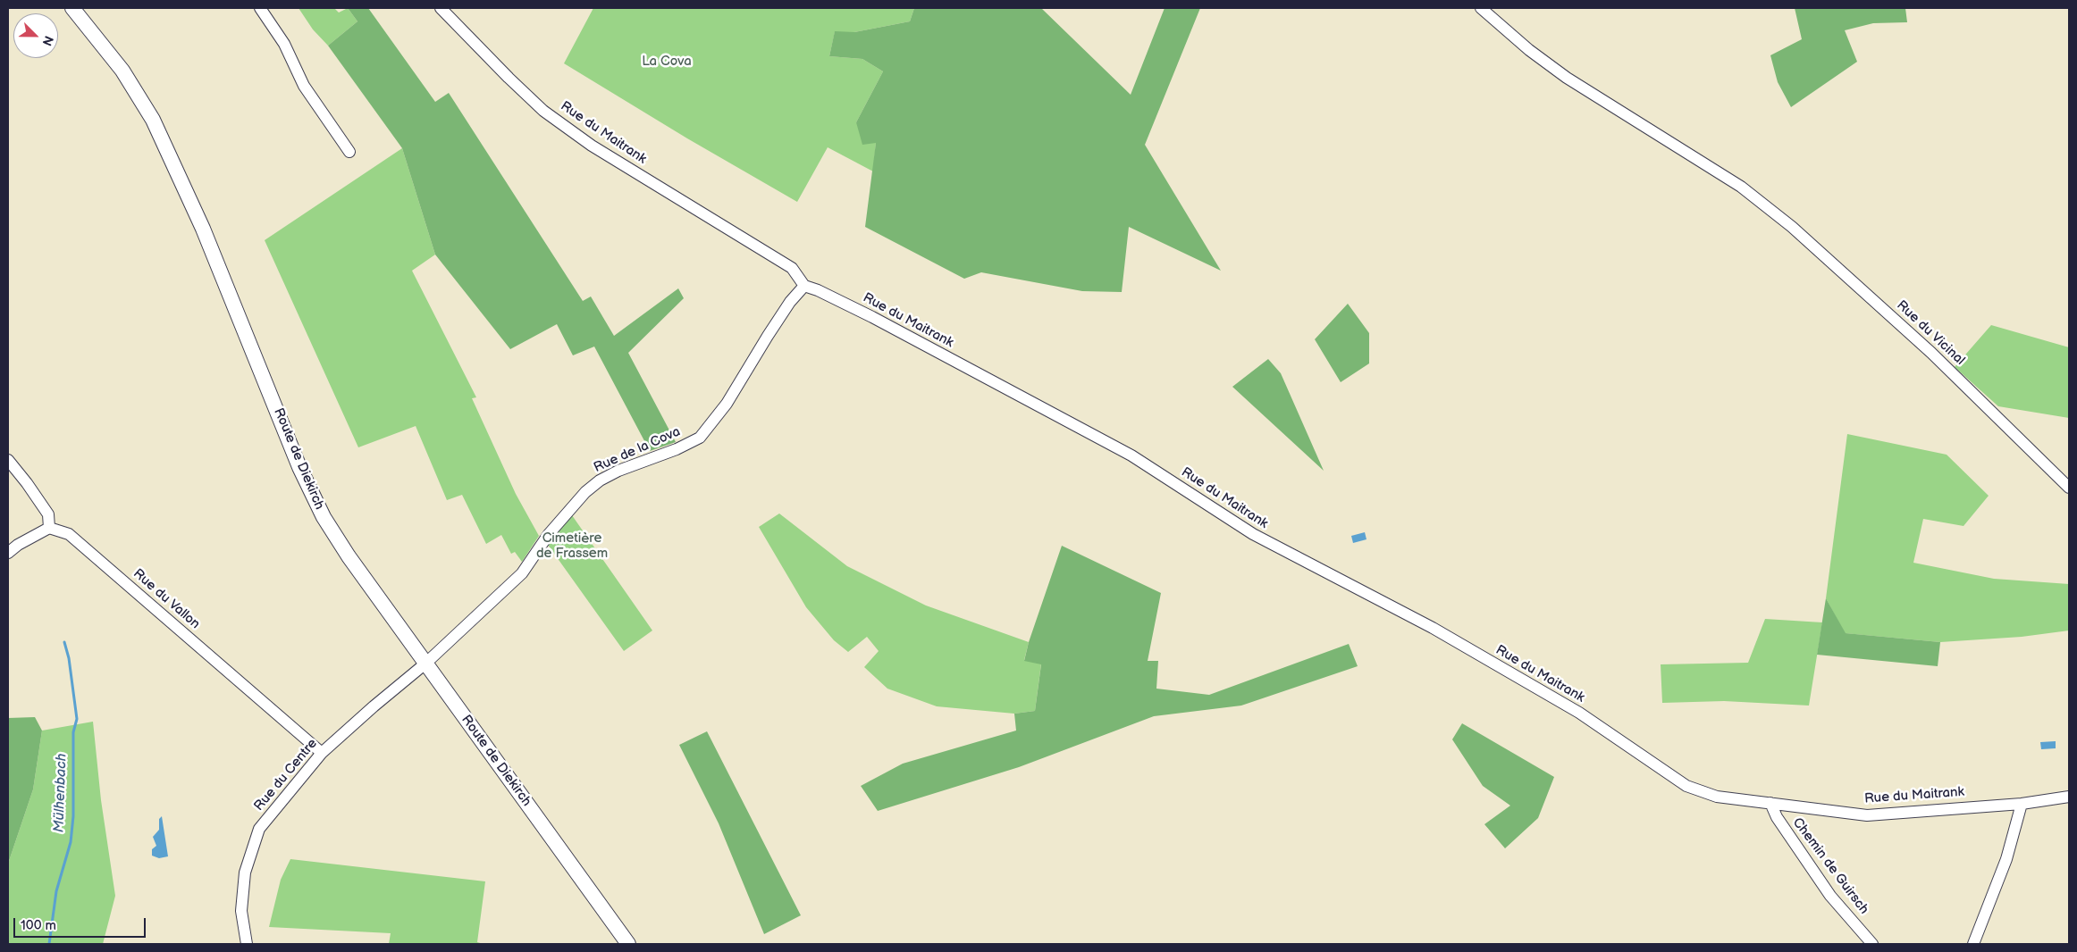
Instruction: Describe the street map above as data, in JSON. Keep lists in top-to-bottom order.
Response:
{
  "streets": {
    "main road": ["Route de Diekirch"],
    "street": [
      "Rue du Maitrank",
      "Rue du Vicinal",
      "Rue de la Cova",
      "Rue du Vallon",
      "Rue du Centre",
      "Chemin de Guirsch"
    ]
  },
  "crossings": [
    ["Rue du Maitrank", "Rue de la Cova"],
    ["Rue du Maitrank", "Chemin de Guirsch"],
    ["Rue de la Cova", "Route de Diekirch"],
    ["Rue de la Cova", "Rue du Centre"],
    ["Route de Diekirch", "Rue du Centre"],
    ["Rue du Vallon", "Rue du Centre"]
  ],
  "water": ["Mülhenbach"],
  "parks": ["La Cova", "Cimetière de Frassem"],
  "scale_bar": "100 m",
  "north": "bottom right"
}
